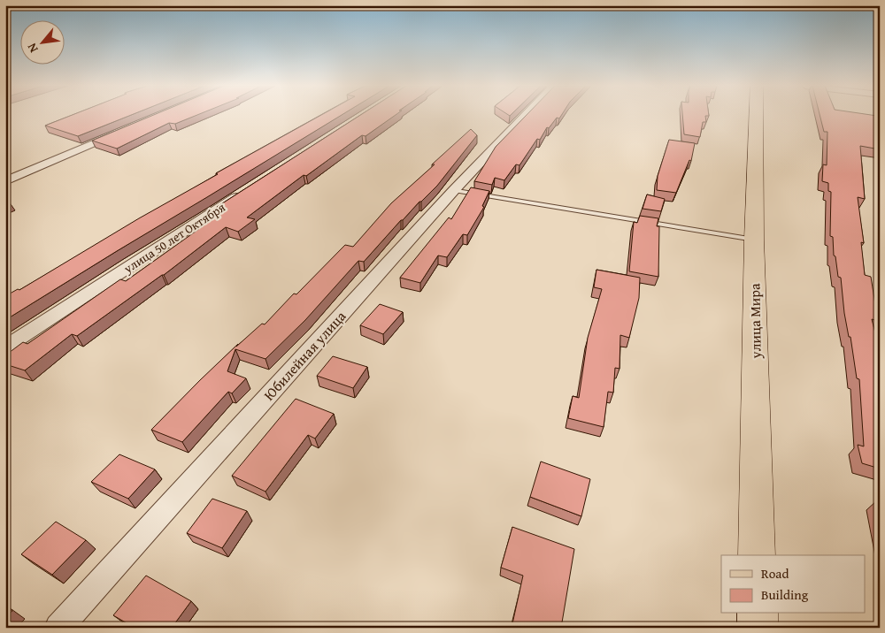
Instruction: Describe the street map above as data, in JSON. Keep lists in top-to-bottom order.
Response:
{
  "streets": {
    "main road": ["улица Мира"],
    "street": ["улица 50 лет Октября", "Юбилейная улица"]
  },
  "legend": ["Road", "Building"],
  "north": "bottom left"
}
